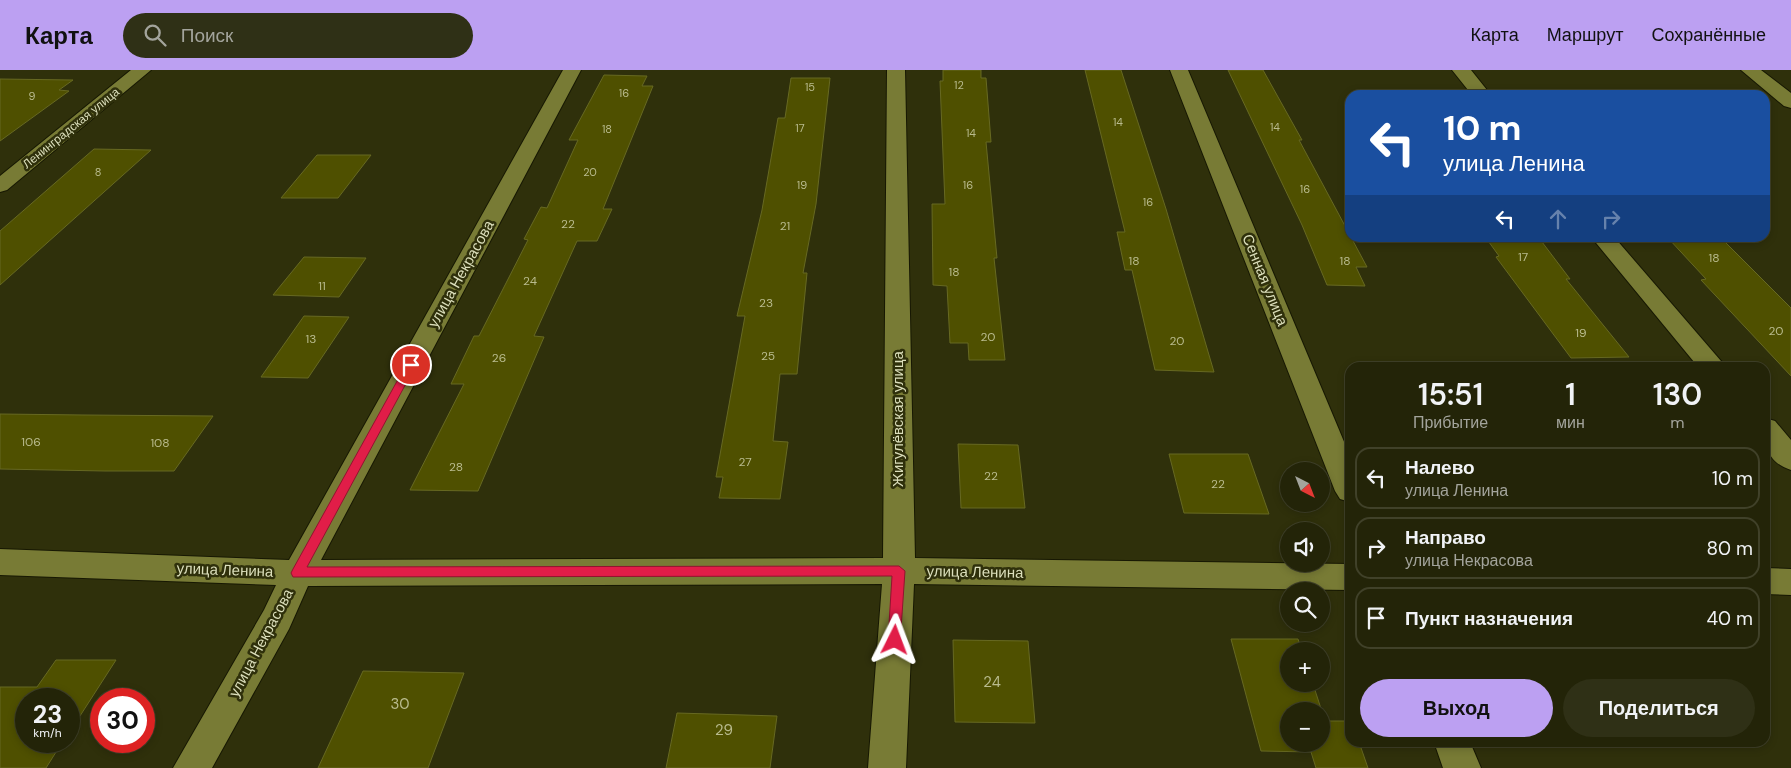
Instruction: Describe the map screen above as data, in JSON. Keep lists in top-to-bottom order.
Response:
{
  "streets": {
    "street": [
      "Ленинградская улица",
      "улица Некрасова",
      "Сенная улица",
      "Жигулёвская улица",
      "улица Ленина"
    ]
  },
  "crossings": [
    ["улица Некрасова", "улица Ленина"],
    ["Жигулёвская улица", "улица Ленина"]
  ],
  "house_numbers": [
    "12",
    "15",
    "16",
    "9",
    "14",
    "14",
    "17",
    "18",
    "14",
    "8",
    "20",
    "19",
    "16",
    "16",
    "16",
    "22",
    "21",
    "17",
    "18",
    "18",
    "18",
    "18",
    "24",
    "11",
    "23",
    "20",
    "19",
    "20",
    "13",
    "20",
    "25",
    "26",
    "106",
    "108",
    "27",
    "28",
    "22",
    "22",
    "24",
    "30",
    "29"
  ],
  "north": "bottom right",
  "page": {
    "header": "Карта",
    "search": "Поиск",
    "nav": ["Карта", "Маршрут", "Сохранённые"],
    "turn": ["10 m", "улица Ленина"],
    "eta": [
      "15:51",
      "Прибытие",
      "1",
      "мин",
      "130",
      "m"
    ],
    "list": [
      {
        "name": "Налево",
        "note": "улица Ленина",
        "value": "10 m"
      },
      {
        "name": "Направо",
        "note": "улица Некрасова",
        "value": "80 m"
      },
      {
        "name": "Пункт назначения",
        "value": "40 m"
      }
    ],
    "map_buttons": ["+", "−"],
    "buttons": ["Выход", "Поделиться"],
    "speed": "23 km/h",
    "limit": "30"
  }
}
